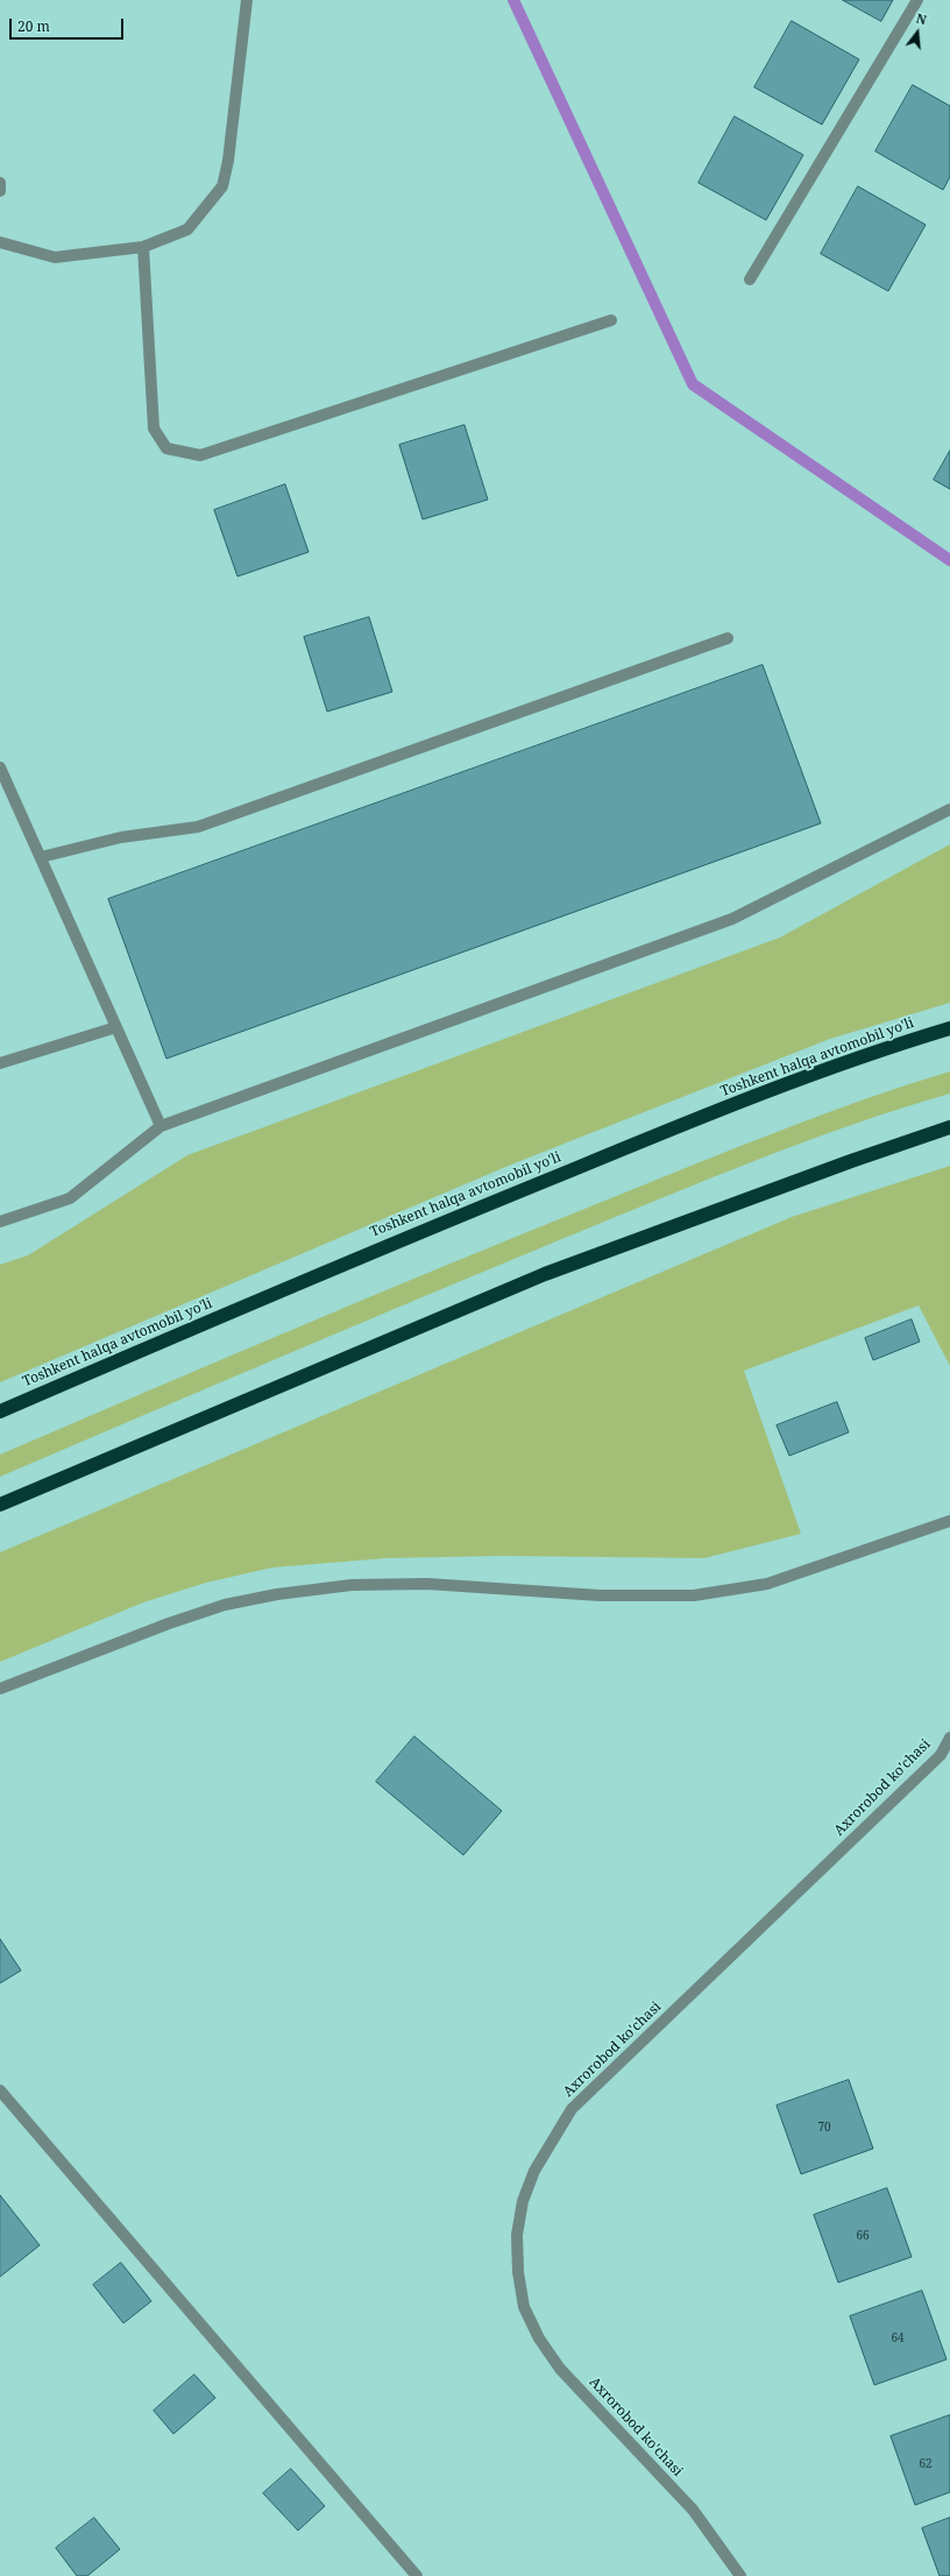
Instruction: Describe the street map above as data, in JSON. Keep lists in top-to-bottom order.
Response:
{
  "streets": {
    "highway": ["Toshkent halqa avtomobil yo'li"],
    "street": ["Axrorobod ko'chasi"]
  },
  "house_numbers": [
    "70",
    "66",
    "64",
    "62"
  ],
  "scale_bar": "20 m",
  "north": "top"
}
